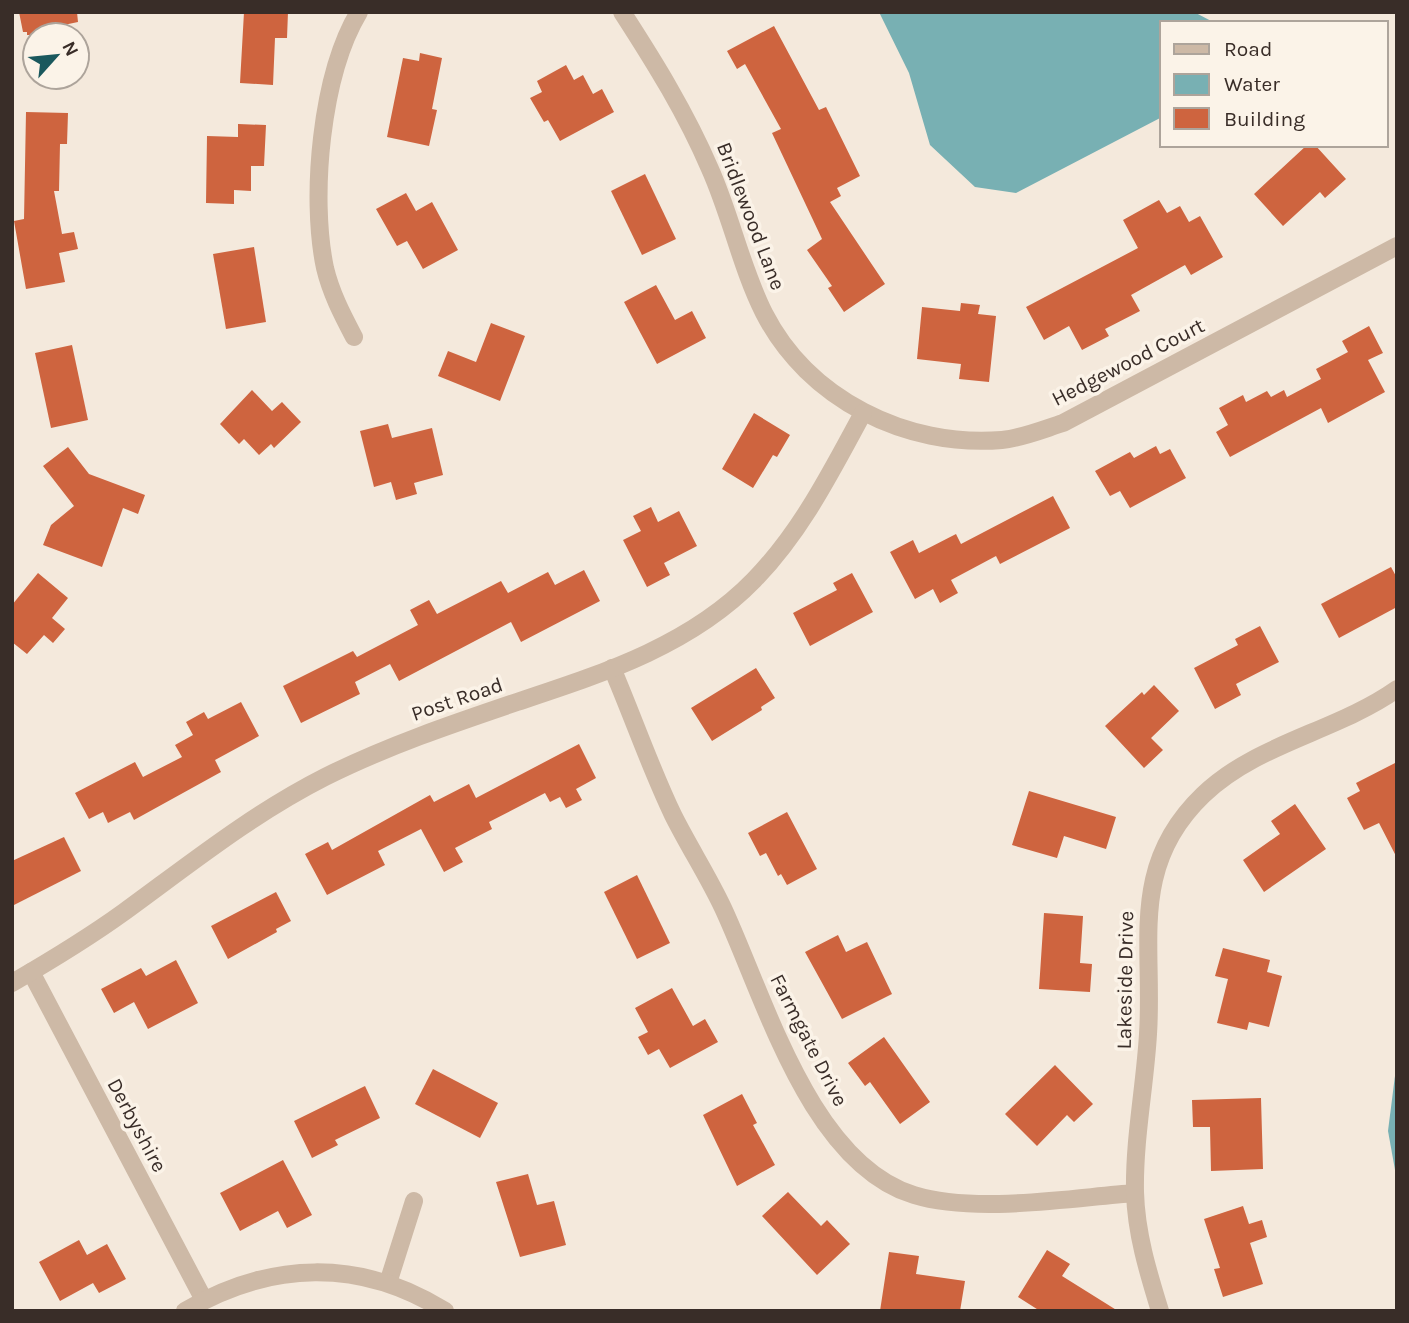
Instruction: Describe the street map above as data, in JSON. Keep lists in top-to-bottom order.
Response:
{
  "streets": {
    "street": [
      "Bridlewood Lane",
      "Hedgewood Court",
      "Post Road",
      "Lakeside Drive",
      "Farmgate Drive",
      "Derbyshire"
    ]
  },
  "crossings": [
    ["Bridlewood Lane", "Hedgewood Court"],
    ["Bridlewood Lane", "Post Road"],
    ["Hedgewood Court", "Post Road"],
    ["Post Road", "Farmgate Drive"],
    ["Post Road", "Derbyshire"],
    ["Lakeside Drive", "Farmgate Drive"]
  ],
  "legend": ["Road", "Water", "Building"],
  "north": "top right"
}
